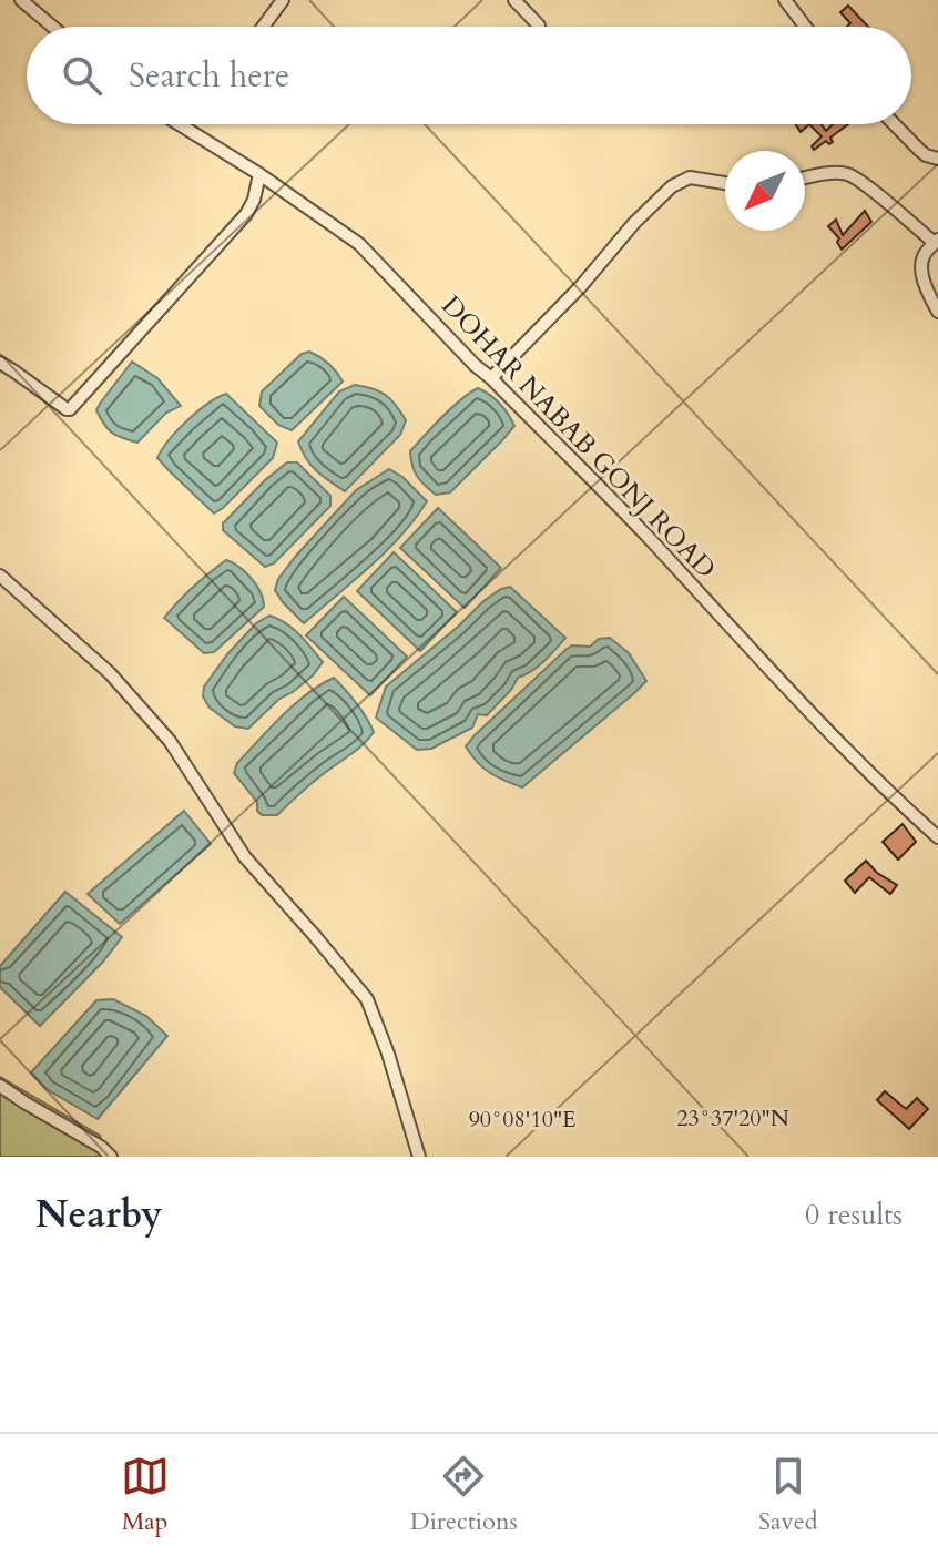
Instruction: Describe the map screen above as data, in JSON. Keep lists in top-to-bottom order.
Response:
{
  "streets": {
    "street": ["DOHAR NABAB GONJ ROAD"]
  },
  "north": "bottom left",
  "page": {
    "search": "Search here",
    "heading": ["Nearby", "0 results"],
    "nav": ["Map", "Directions", "Saved"]
  },
  "coordinates": ["23°37'20\"N", "90°08'10\"E"]
}
